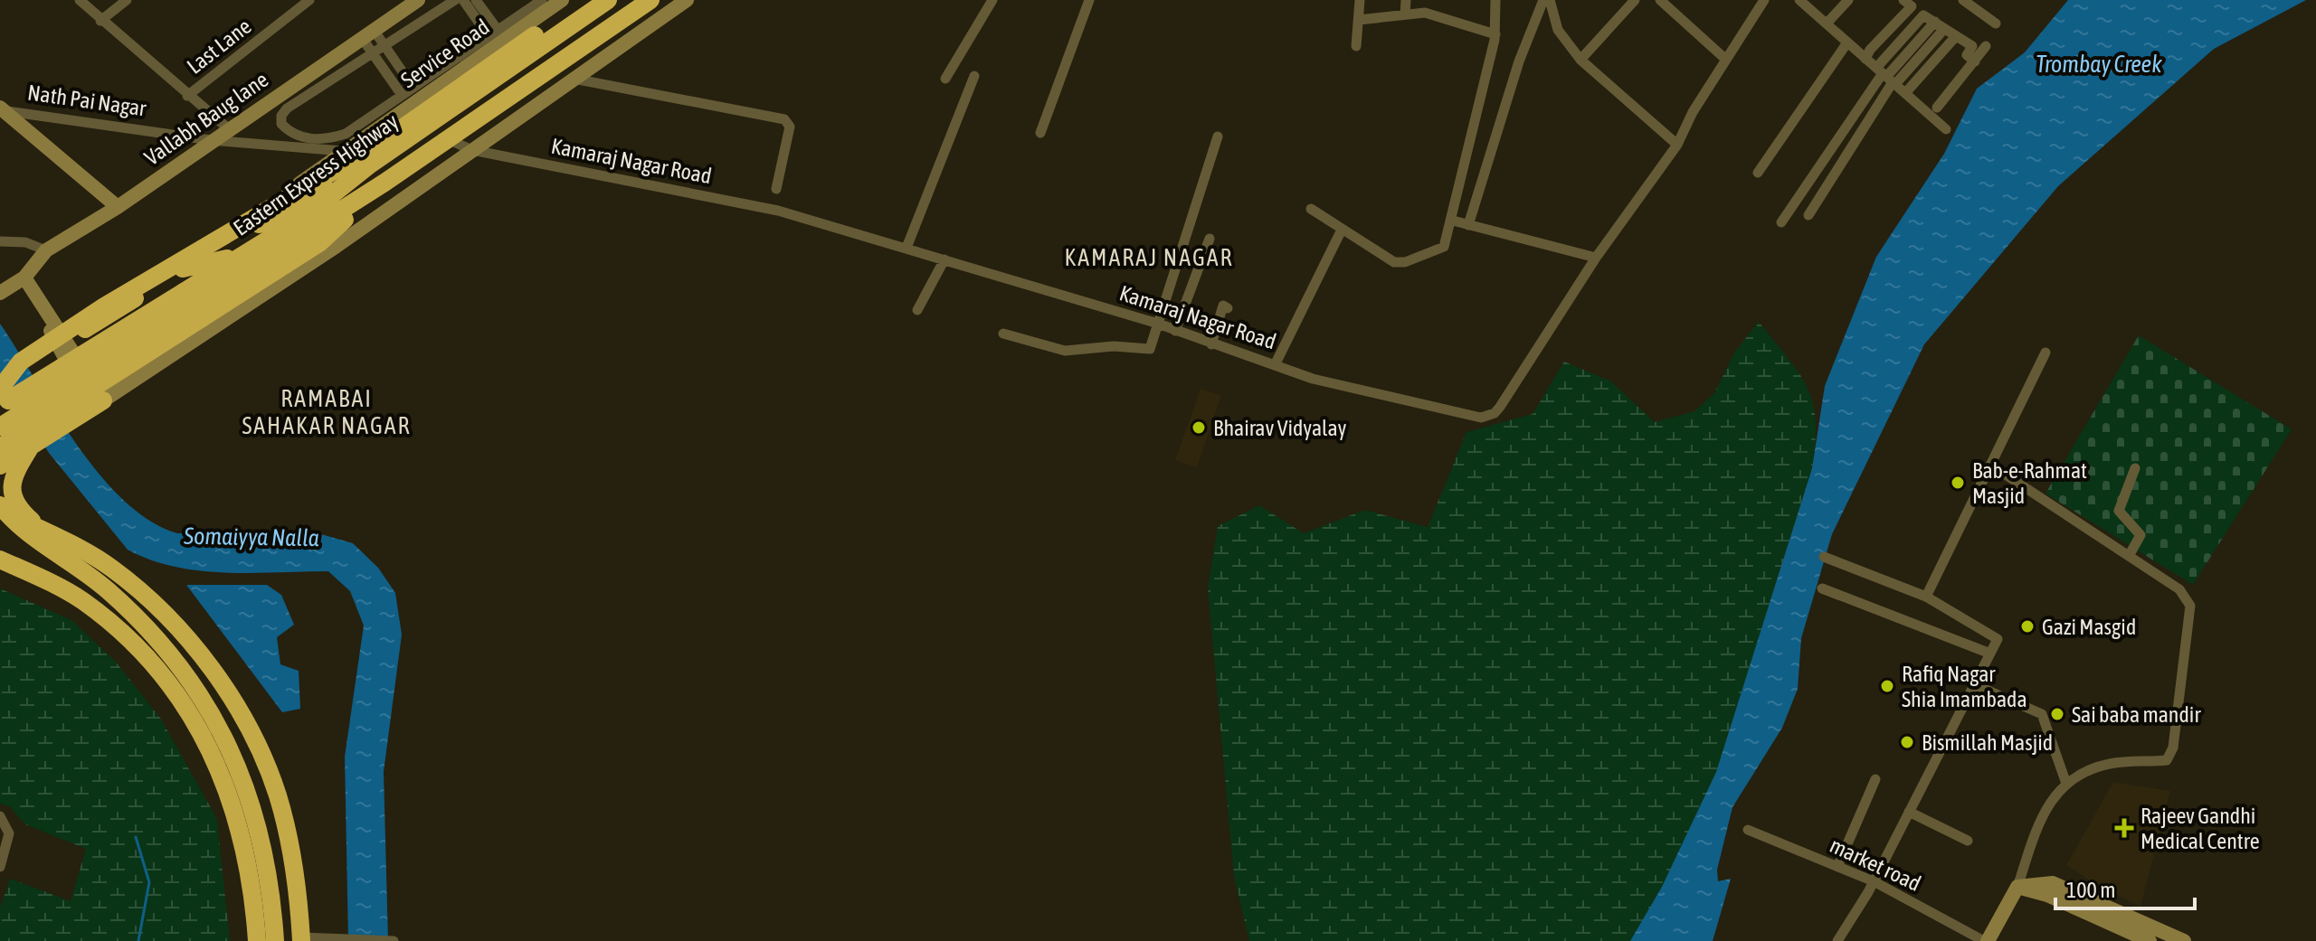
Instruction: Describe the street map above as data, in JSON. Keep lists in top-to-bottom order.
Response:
{
  "streets": {
    "highway": ["Eastern Express Highway"],
    "street": [
      "Last Lane",
      "Service Road",
      "Nath Pai Nagar",
      "Vallabh Baug lane",
      "Kamaraj Nagar Road",
      "market road"
    ]
  },
  "crossings": [
    ["Service Road", "Nath Pai Nagar"],
    ["Nath Pai Nagar", "Vallabh Baug lane"]
  ],
  "districts": ["KAMARAJ NAGAR", "RAMABAI SAHAKAR NAGAR"],
  "water": ["Trombay Creek", "Somaiyya Nalla"],
  "places": {
    "other": [
      "Bhairav Vidyalay",
      "Bab-e-Rahmat Masjid",
      "Gazi Masgid",
      "Rafiq Nagar Shia Imambada",
      "Sai baba mandir",
      "Bismillah Masjid"
    ],
    "health": ["Rajeev Gandhi Medical Centre"]
  },
  "scale_bar": "100 m"
}
